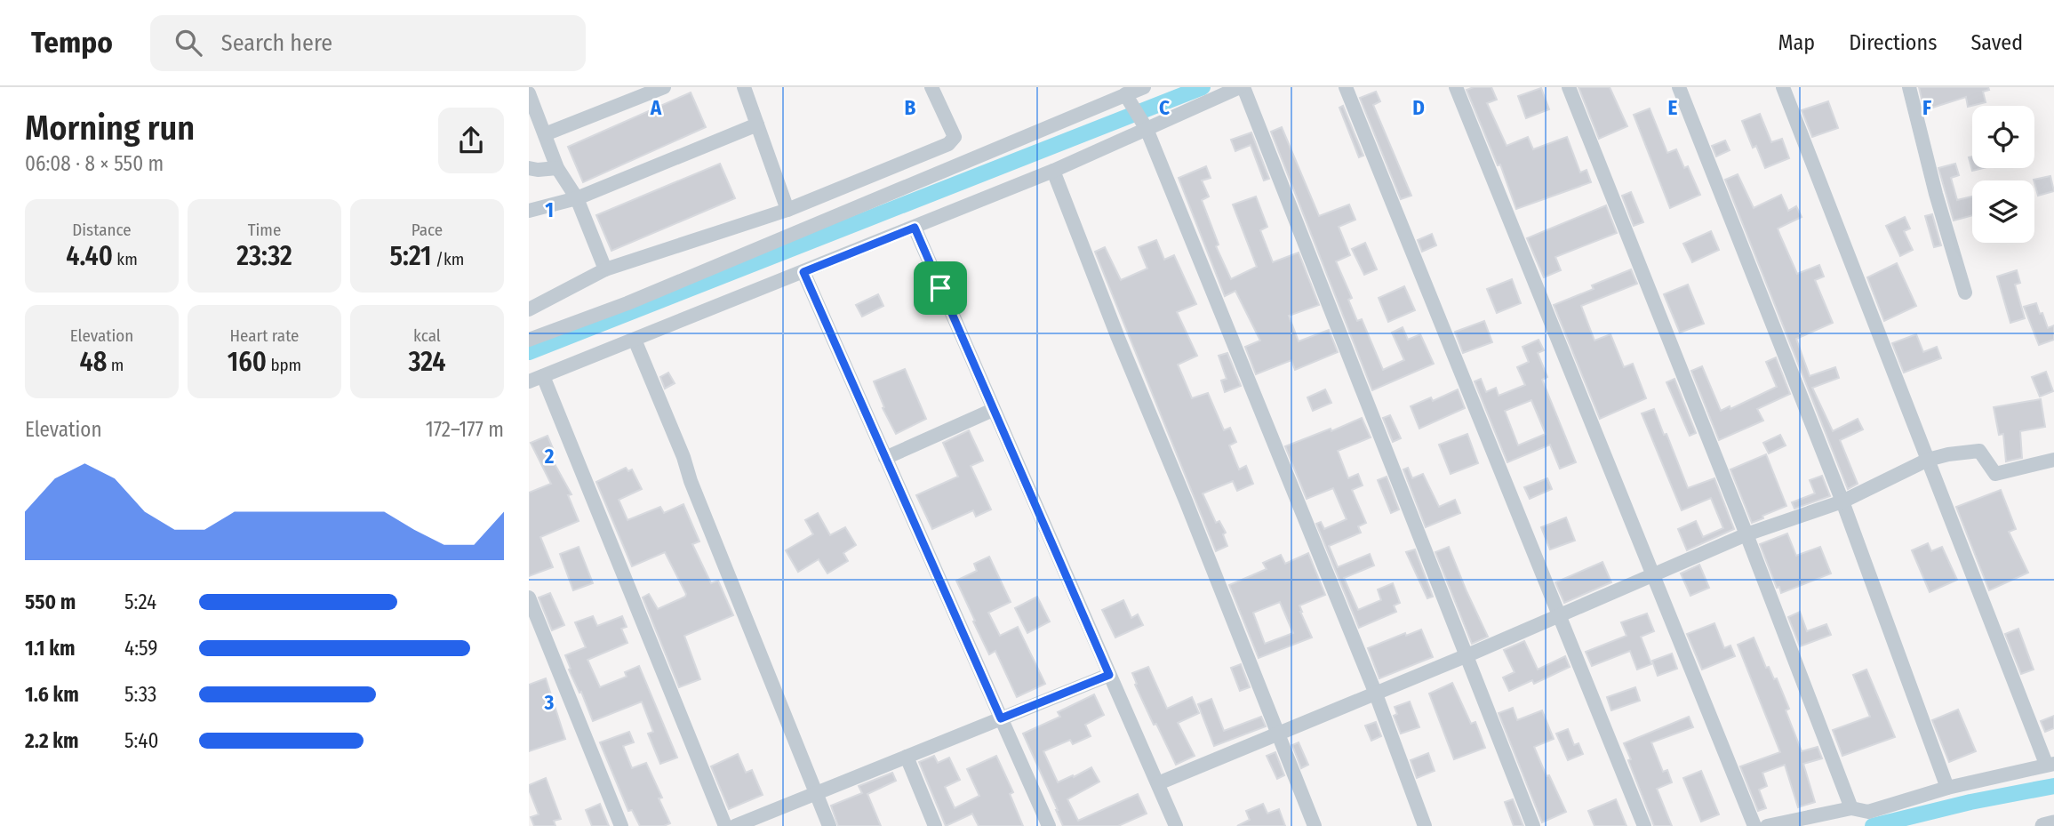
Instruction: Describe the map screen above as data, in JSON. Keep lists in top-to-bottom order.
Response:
{
  "page": {
    "header": "Tempo",
    "search": "Search here",
    "nav": ["Map", "Directions", "Saved"],
    "heading": ["Morning run", "06:08 · 8 × 550 m"],
    "stats": [
      ["Distance", "4.40 km"],
      ["Time", "23:32"],
      ["Pace", "5:21 /km"],
      ["Elevation", "48 m"],
      ["Heart rate", "160 bpm"],
      ["kcal", "324"]
    ],
    "chart": ["Elevation", "172–177 m"],
    "list": [
      {
        "name": "550 m",
        "note": "5:24"
      },
      {
        "name": "1.1 km",
        "note": "4:59"
      },
      {
        "name": "1.6 km",
        "note": "5:33"
      },
      {
        "name": "2.2 km",
        "note": "5:40"
      }
    ]
  },
  "grid": {
    "columns": [
      "A",
      "B",
      "C",
      "D",
      "E",
      "F"
    ],
    "rows": ["1", "2", "3"]
  }
}
